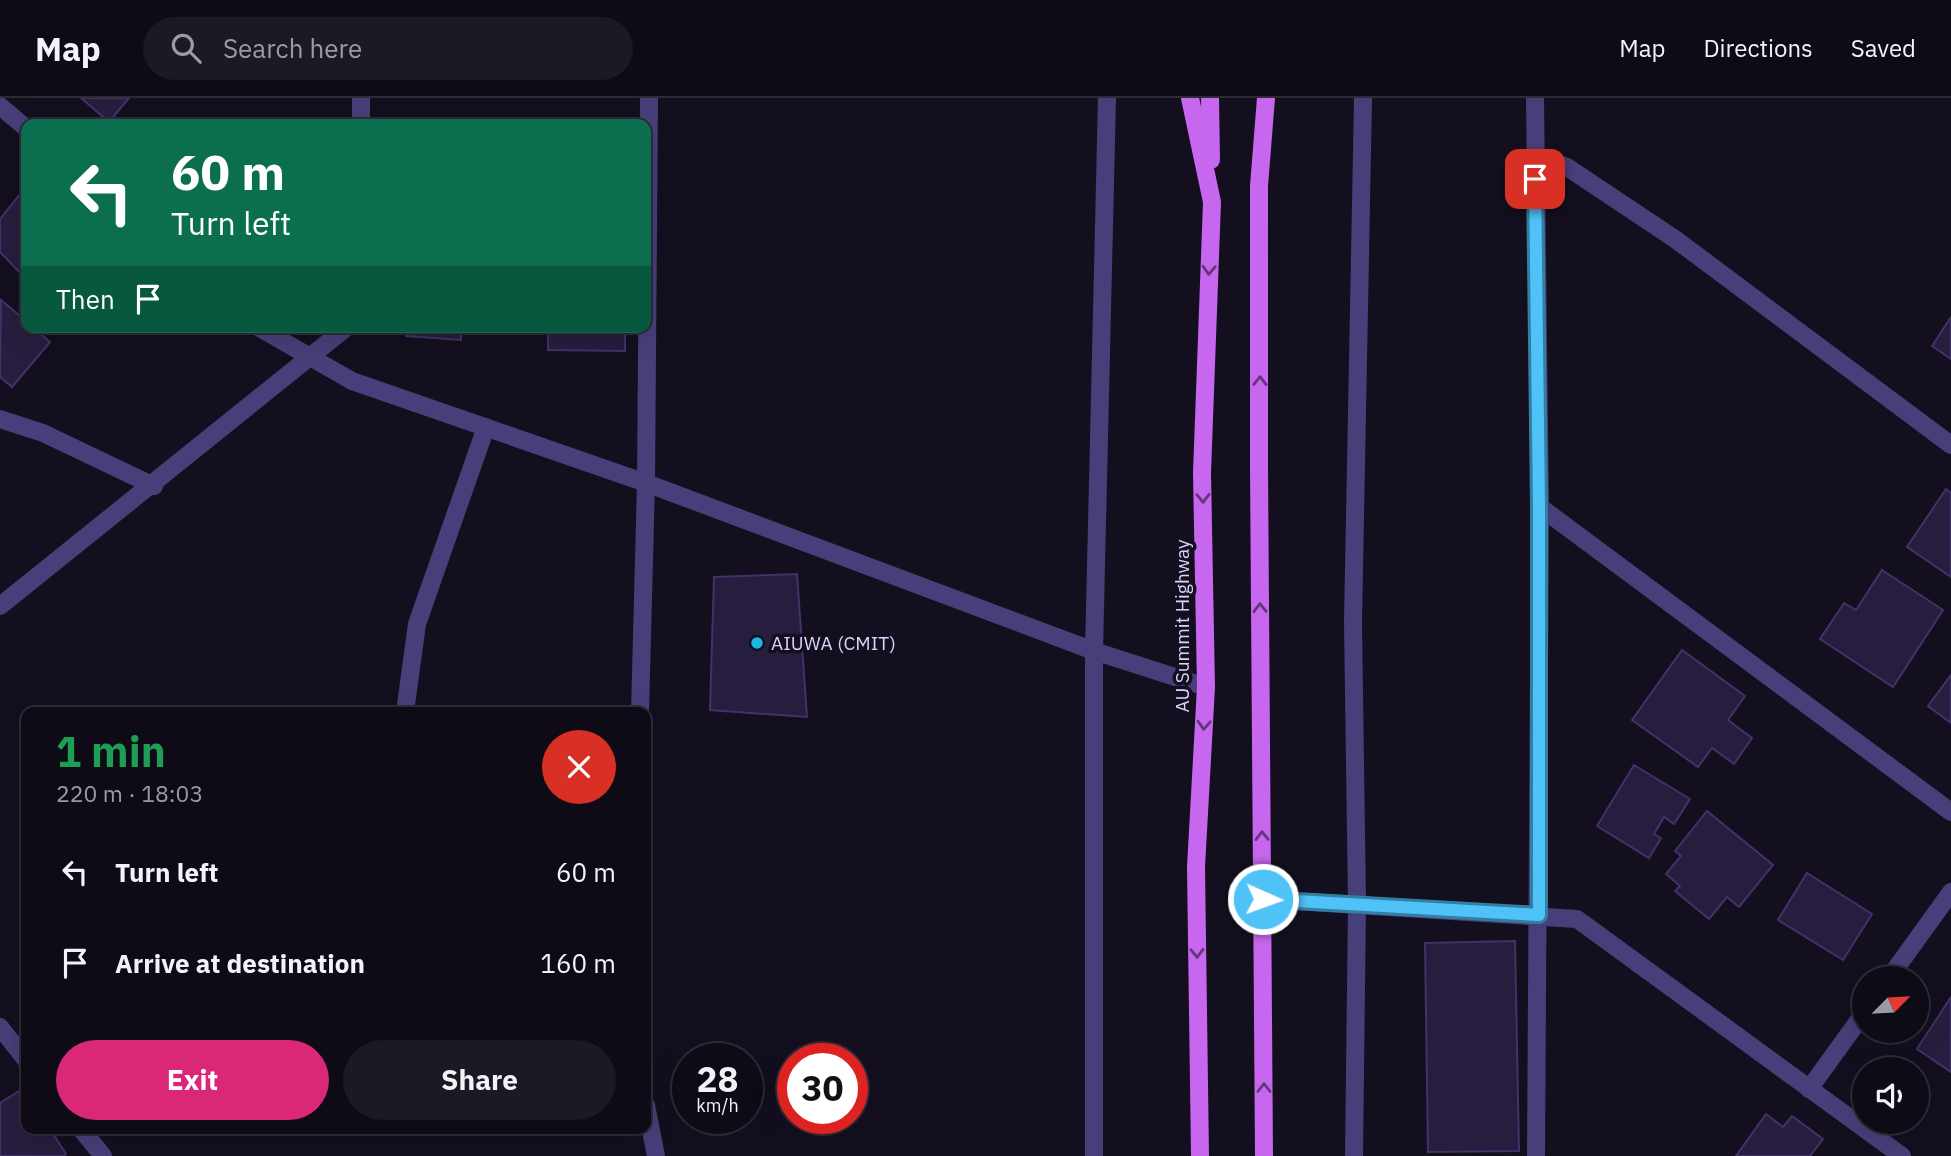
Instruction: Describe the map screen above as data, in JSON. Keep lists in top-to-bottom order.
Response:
{
  "streets": {
    "main road": ["AU Summit Highway"]
  },
  "places": ["AIUWA (CMIT)"],
  "north": "top right",
  "page": {
    "header": "Map",
    "search": "Search here",
    "nav": ["Map", "Directions", "Saved"],
    "turn": ["60 m", "Turn left"],
    "then": "Then",
    "heading": ["1 min", "220 m · 18:03"],
    "list": [
      {
        "name": "Turn left",
        "value": "60 m"
      },
      {
        "name": "Arrive at destination",
        "value": "160 m"
      }
    ],
    "buttons": ["Exit", "Share"],
    "speed": "28 km/h",
    "limit": "30"
  }
}
